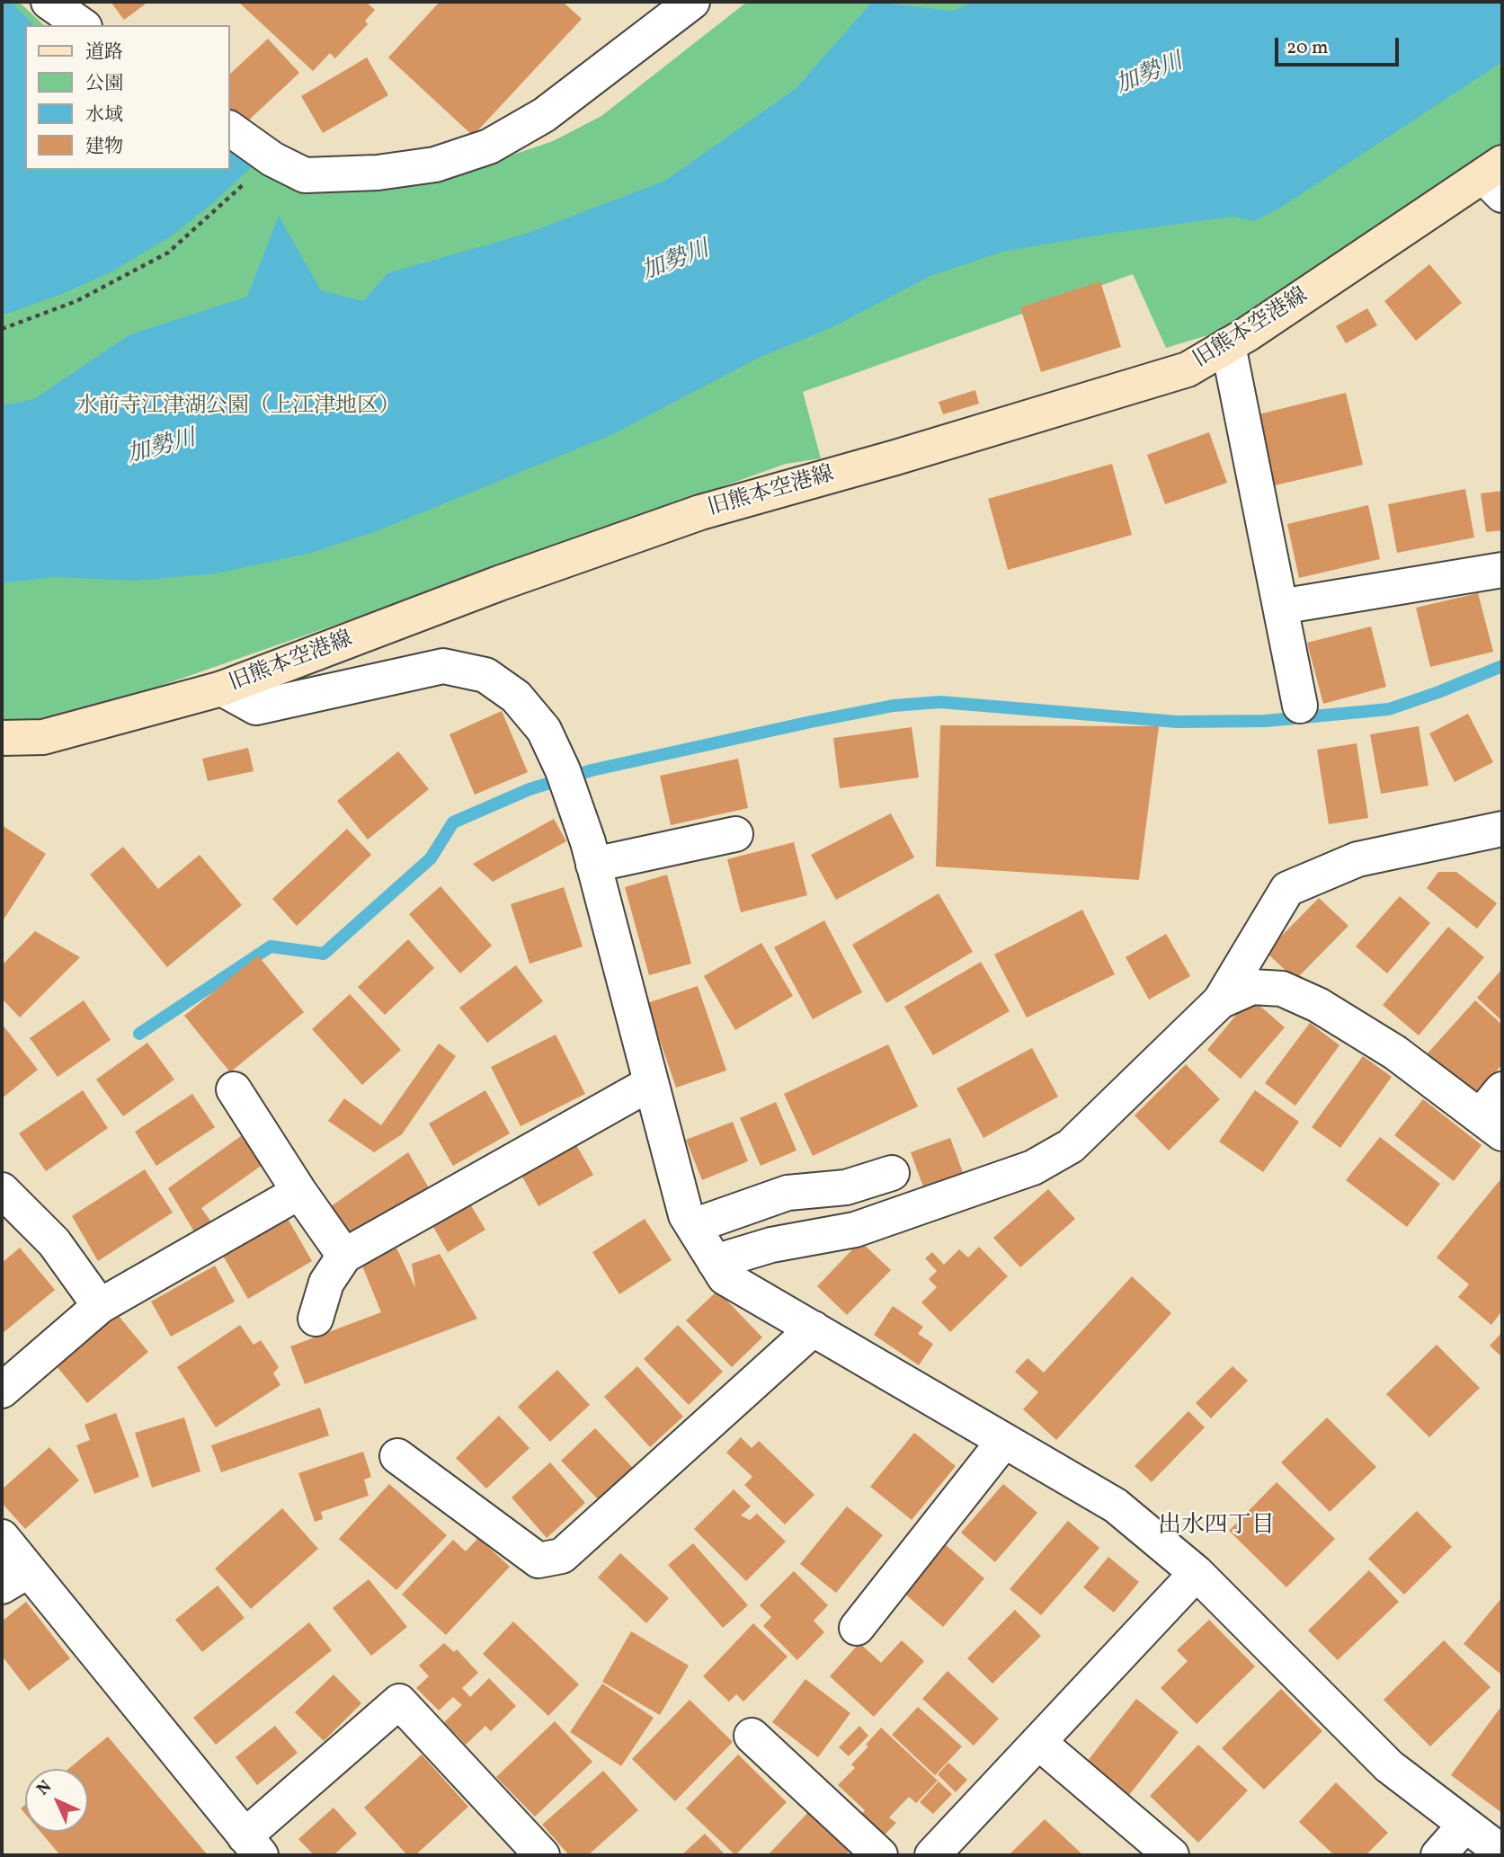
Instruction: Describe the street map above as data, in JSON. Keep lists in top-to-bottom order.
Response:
{
  "streets": {
    "street": ["旧熊本空港線"]
  },
  "districts": ["出水四丁目"],
  "water": ["加勢川"],
  "parks": ["水前寺江津湖公園（上江津地区）"],
  "legend": [
    "道路",
    "公園",
    "水域",
    "建物"
  ],
  "scale_bar": "20 m",
  "north": "top left"
}
